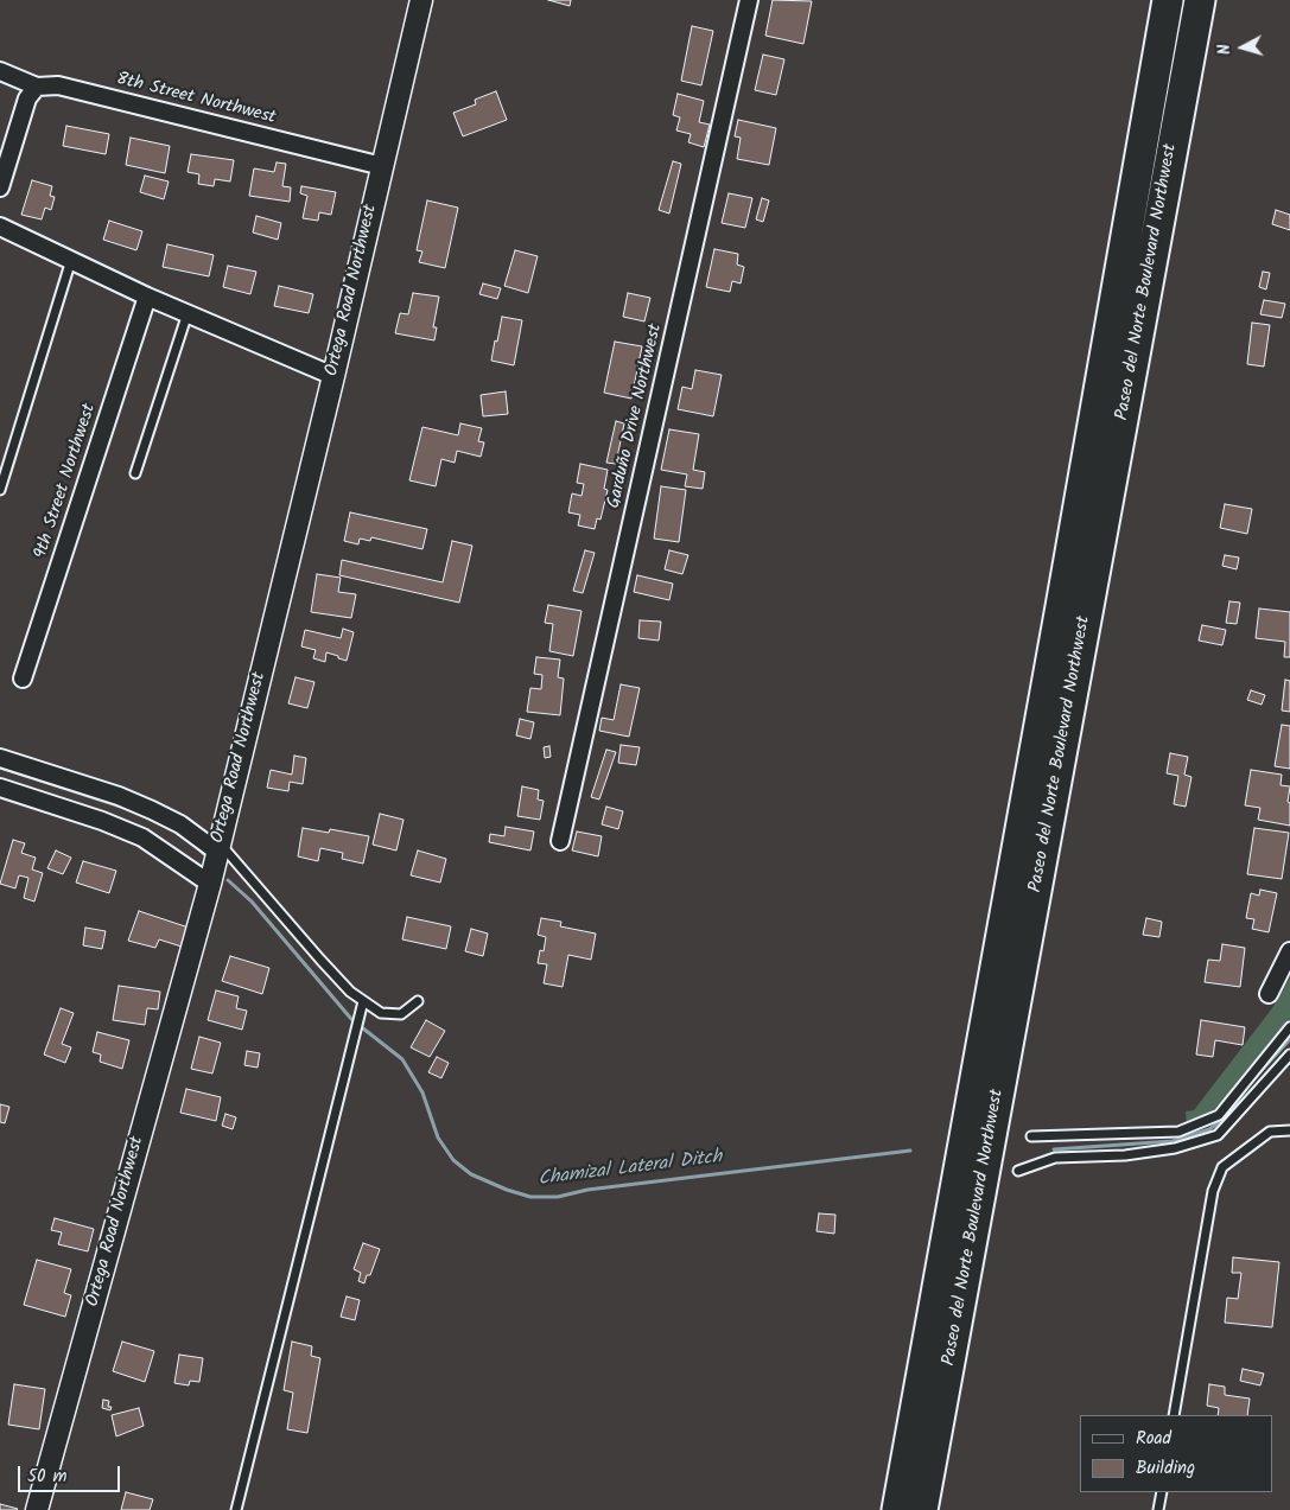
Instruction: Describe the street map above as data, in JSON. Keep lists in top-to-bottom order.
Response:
{
  "streets": {
    "highway": ["Paseo del Norte Boulevard Northwest"],
    "street": [
      "8th Street Northwest",
      "Ortega Road Northwest",
      "Garduño Drive Northwest",
      "9th Street Northwest"
    ]
  },
  "crossings": [
    ["8th Street Northwest", "Ortega Road Northwest"]
  ],
  "water": ["Chamizal Lateral Ditch"],
  "legend": ["Road", "Building"],
  "scale_bar": "50 m",
  "north": "left"
}
